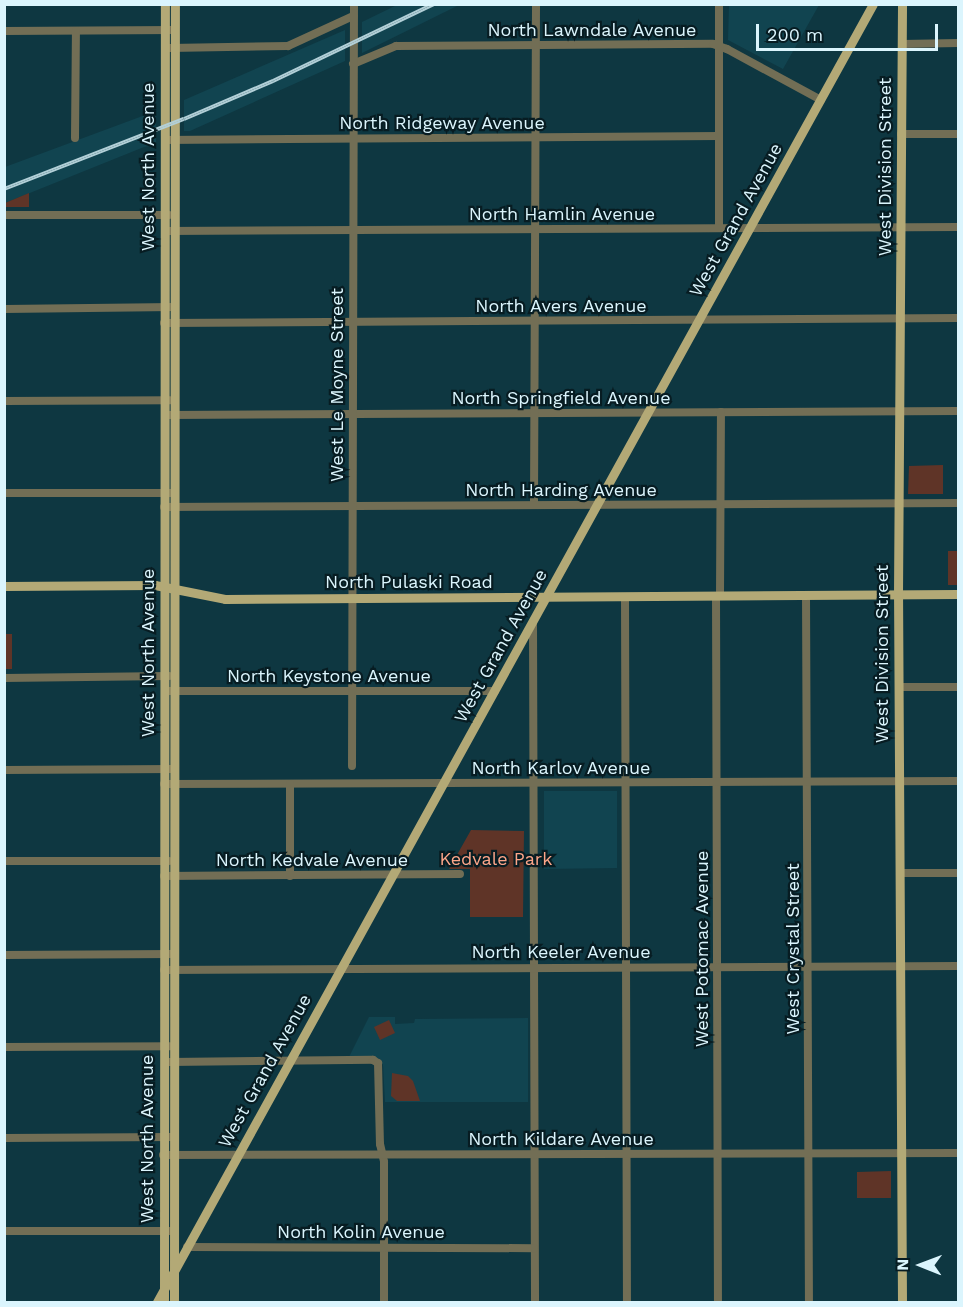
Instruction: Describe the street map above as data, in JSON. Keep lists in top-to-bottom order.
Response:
{
  "streets": {
    "main road": [
      "West North Avenue",
      "West Division Street",
      "West Grand Avenue",
      "North Pulaski Road"
    ],
    "street": [
      "North Lawndale Avenue",
      "North Ridgeway Avenue",
      "North Hamlin Avenue",
      "North Avers Avenue",
      "West Le Moyne Street",
      "North Springfield Avenue",
      "North Harding Avenue",
      "North Keystone Avenue",
      "North Karlov Avenue",
      "North Kedvale Avenue",
      "West Potomac Avenue",
      "West Crystal Street",
      "North Keeler Avenue",
      "North Kildare Avenue",
      "North Kolin Avenue"
    ]
  },
  "crossings": [
    ["North Lawndale Avenue", "West Grand Avenue"],
    ["North Lawndale Avenue", "West Le Moyne Street"],
    ["North Ridgeway Avenue", "West North Avenue"],
    ["North Ridgeway Avenue", "West Le Moyne Street"],
    ["West North Avenue", "North Hamlin Avenue"],
    ["West North Avenue", "West Grand Avenue"],
    ["West North Avenue", "North Avers Avenue"],
    ["West North Avenue", "North Springfield Avenue"],
    ["West North Avenue", "North Harding Avenue"],
    ["West North Avenue", "North Pulaski Road"],
    ["West North Avenue", "North Keystone Avenue"],
    ["West North Avenue", "North Karlov Avenue"],
    ["West North Avenue", "North Kedvale Avenue"],
    ["West North Avenue", "North Keeler Avenue"],
    ["West North Avenue", "North Kildare Avenue"],
    ["West Division Street", "North Hamlin Avenue"],
    ["West Division Street", "North Avers Avenue"],
    ["West Division Street", "North Springfield Avenue"],
    ["West Division Street", "North Harding Avenue"],
    ["West Division Street", "North Pulaski Road"],
    ["West Division Street", "North Karlov Avenue"],
    ["West Division Street", "North Keeler Avenue"],
    ["West Division Street", "North Kildare Avenue"],
    ["North Hamlin Avenue", "West Grand Avenue"],
    ["North Hamlin Avenue", "West Le Moyne Street"],
    ["West Grand Avenue", "North Avers Avenue"],
    ["West Grand Avenue", "North Springfield Avenue"],
    ["West Grand Avenue", "North Harding Avenue"],
    ["West Grand Avenue", "North Pulaski Road"],
    ["West Grand Avenue", "North Keystone Avenue"],
    ["West Grand Avenue", "North Karlov Avenue"],
    ["West Grand Avenue", "North Kedvale Avenue"],
    ["West Grand Avenue", "North Keeler Avenue"],
    ["West Grand Avenue", "North Kildare Avenue"],
    ["West Grand Avenue", "North Kolin Avenue"],
    ["North Avers Avenue", "West Le Moyne Street"],
    ["West Le Moyne Street", "North Springfield Avenue"],
    ["West Le Moyne Street", "North Harding Avenue"],
    ["West Le Moyne Street", "North Pulaski Road"],
    ["West Le Moyne Street", "North Keystone Avenue"],
    ["North Springfield Avenue", "West Potomac Avenue"],
    ["North Harding Avenue", "West Potomac Avenue"],
    ["North Pulaski Road", "West Potomac Avenue"],
    ["North Pulaski Road", "West Crystal Street"],
    ["North Karlov Avenue", "West Potomac Avenue"],
    ["North Karlov Avenue", "West Crystal Street"],
    ["West Potomac Avenue", "North Keeler Avenue"],
    ["West Potomac Avenue", "North Kildare Avenue"],
    ["West Crystal Street", "North Keeler Avenue"],
    ["West Crystal Street", "North Kildare Avenue"]
  ],
  "parks": ["Kedvale Park"],
  "scale_bar": "200 m",
  "north": "left"
}
